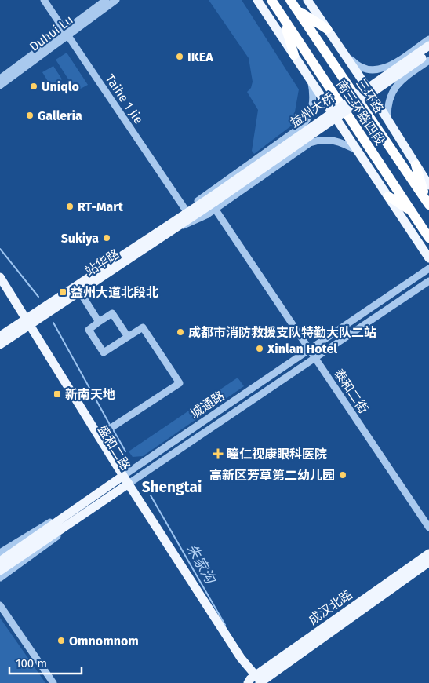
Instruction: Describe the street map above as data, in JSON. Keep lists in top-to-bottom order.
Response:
{
  "streets": {
    "highway": ["三环路", "南三环路四段"],
    "main road": [
      "益州大桥",
      "站华路",
      "城通路",
      "盛和二路",
      "成汉北路"
    ],
    "street": ["Duhui Lu", "Taihe 1 Jie", "泰和二街"]
  },
  "crossings": [
    ["Duhui Lu", "Taihe 1 Jie"],
    ["益州大桥", "站华路"],
    ["益州大桥", "泰和二街"],
    ["站华路", "泰和二街"],
    ["站华路", "盛和二路"],
    ["泰和二街", "城通路"],
    ["城通路", "盛和二路"],
    ["盛和二路", "成汉北路"]
  ],
  "districts": ["Shengtai"],
  "water": ["朱家沟"],
  "places": {
    "other": [
      "IKEA",
      "Uniqlo",
      "Galleria",
      "RT-Mart",
      "Sukiya",
      "成都市消防救援支队特勤大队二站",
      "Xinlan Hotel",
      "高新区芳草第二幼儿园",
      "Omnomnom"
    ],
    "transit": ["益州大道北段北", "新南天地"],
    "health": ["瞳仁视康眼科医院"]
  },
  "scale_bar": "100 m"
}
